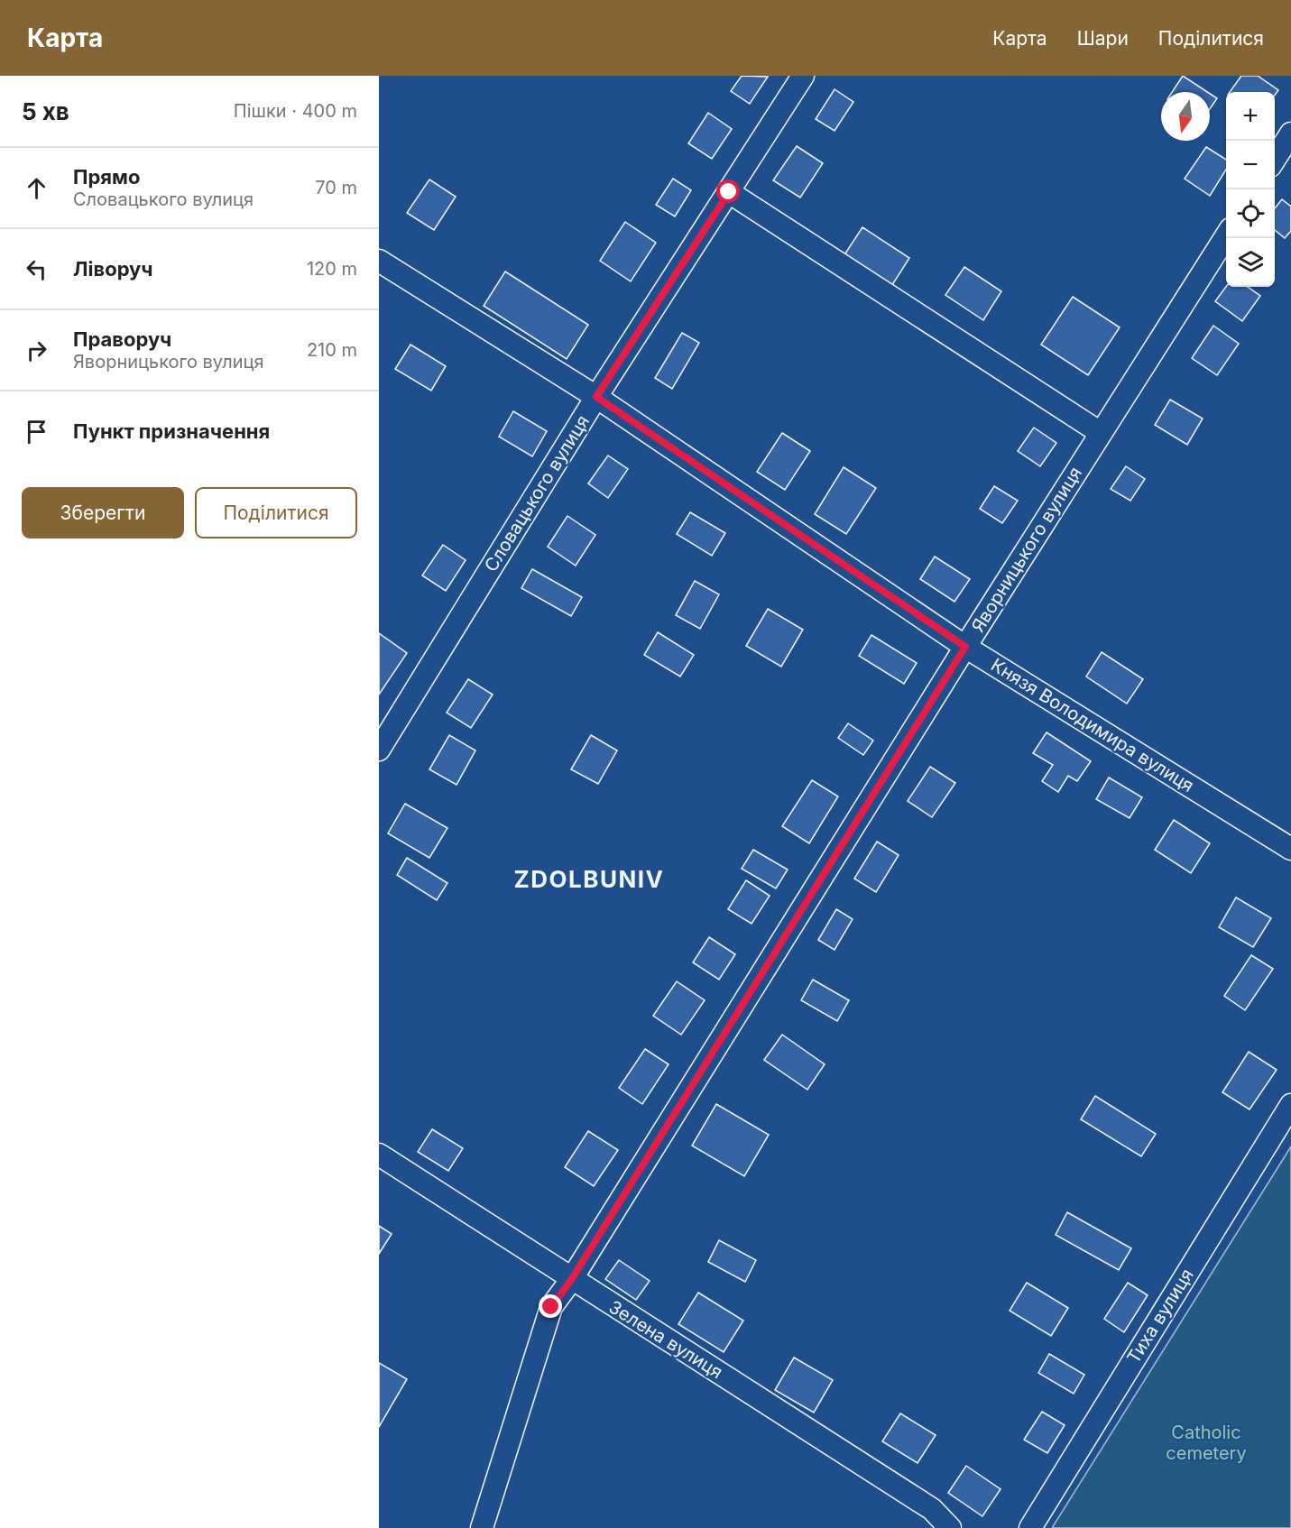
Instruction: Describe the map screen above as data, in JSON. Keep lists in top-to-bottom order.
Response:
{
  "streets": {
    "street": [
      "Словацького вулиця",
      "Яворницького вулиця",
      "Князя Володимира вулиця",
      "Тиха вулиця",
      "Зелена вулиця"
    ]
  },
  "crossings": [
    ["Словацького вулиця", "Князя Володимира вулиця"],
    ["Яворницького вулиця", "Князя Володимира вулиця"],
    ["Яворницького вулиця", "Зелена вулиця"]
  ],
  "districts": ["ZDOLBUNIV"],
  "parks": ["Catholic cemetery"],
  "north": "bottom",
  "page": {
    "header": "Карта",
    "nav": ["Карта", "Шари", "Поділитися"],
    "heading": ["5 хв", "Пішки · 400 m"],
    "map_buttons": ["+", "−"],
    "list": [
      ["Прямо", "Словацького вулиця", "70 m"],
      ["Ліворуч", "120 m"],
      ["Праворуч", "Яворницького вулиця", "210 m"],
      "Пункт призначення"
    ],
    "buttons": ["Зберегти", "Поділитися"]
  }
}
